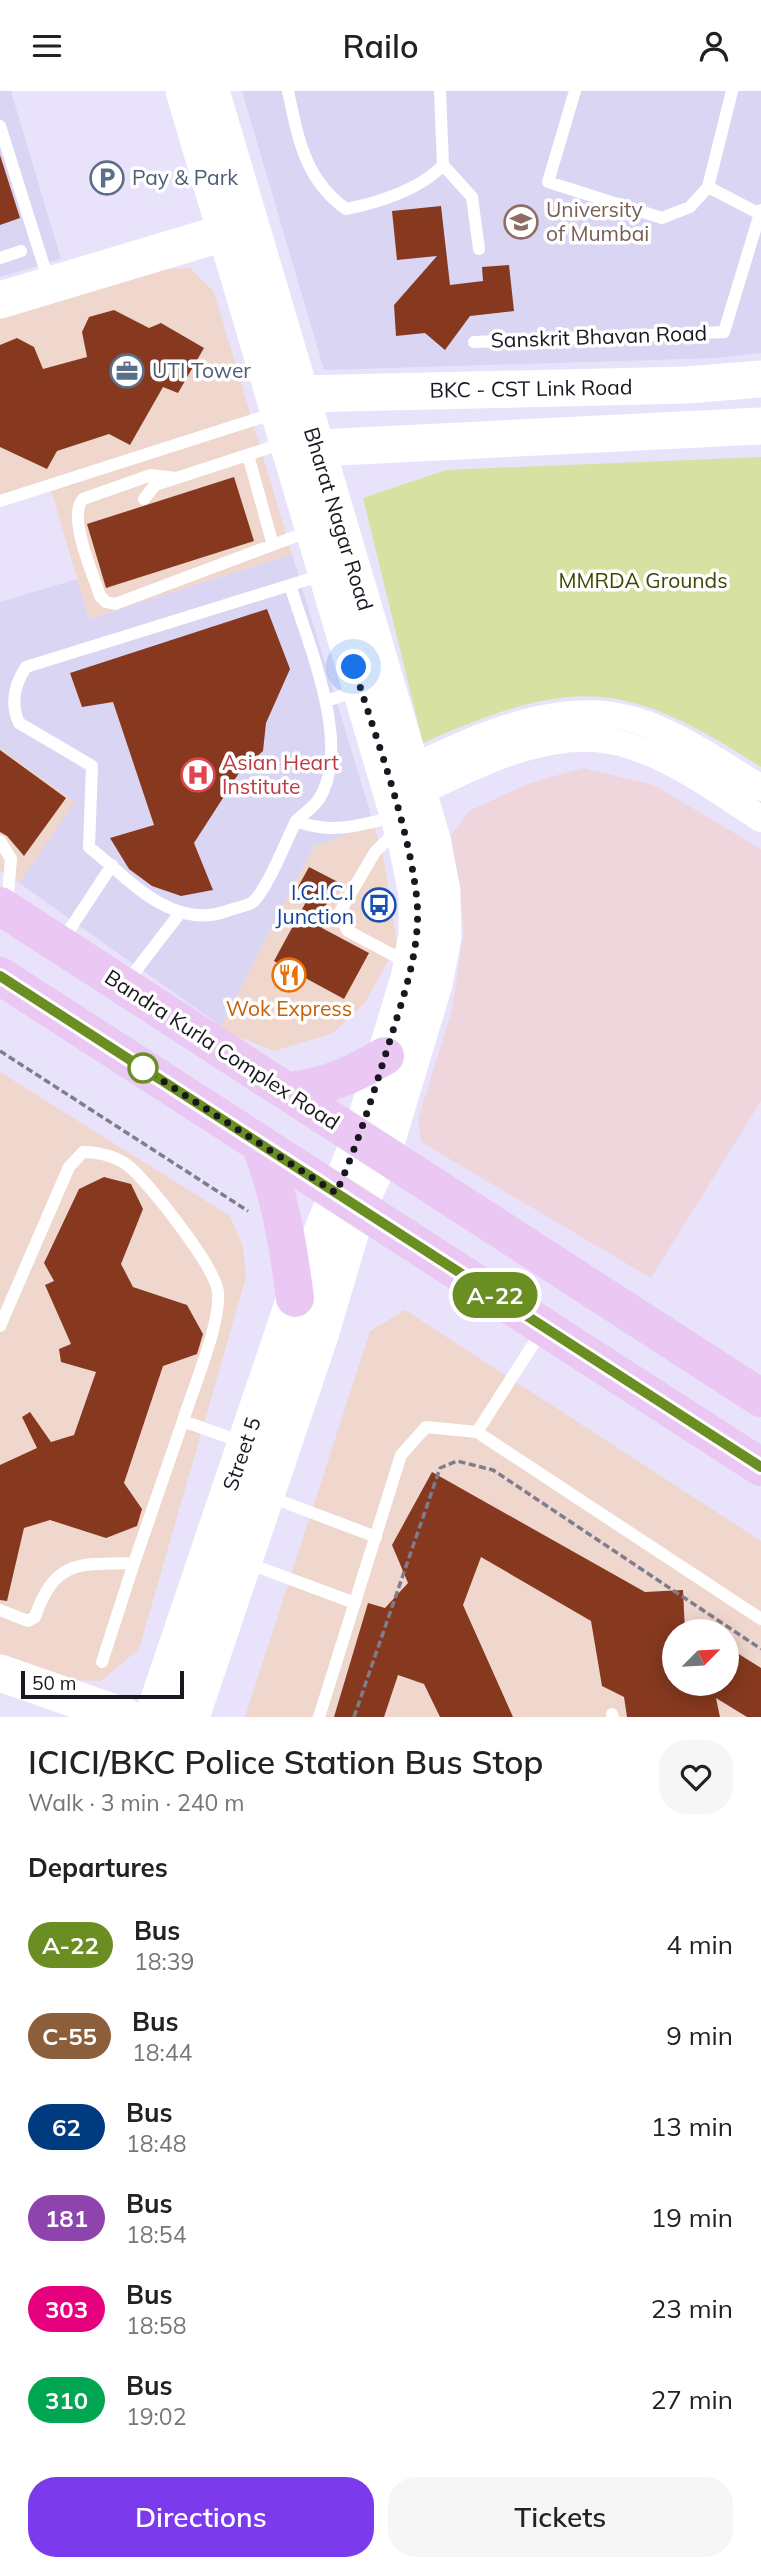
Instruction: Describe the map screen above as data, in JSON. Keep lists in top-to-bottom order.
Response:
{
  "streets": {
    "main road": ["Bandra Kurla Complex Road"],
    "street": ["BKC - CST Link Road", "Bharat Nagar Road", "Street 5"],
    "lane": ["Sanskrit Bhavan Road"]
  },
  "crossings": [
    ["BKC - CST Link Road", "Bharat Nagar Road"],
    ["Bharat Nagar Road", "Bandra Kurla Complex Road"]
  ],
  "parks": ["MMRDA Grounds"],
  "places": {
    "parking": ["Pay & Park"],
    "school or university": ["University of Mumbai"],
    "office": ["UTI Tower"],
    "hospital": ["Asian Heart Institute"],
    "bus stop": ["I.C.I.C.I Junction"],
    "restaurant": ["Wok Express"]
  },
  "lines": ["bus line A-22"],
  "scale_bar": "50 m",
  "north": "top right",
  "page": {
    "header": "Railo",
    "on_map": "A-22",
    "scale": "50 m",
    "heading": [
      ["ICICI/BKC Police Station Bus Stop", "Walk · 3 min · 240 m"],
      "Departures"
    ],
    "list": [
      {
        "mark": "A-22",
        "name": "Bus",
        "note": "18:39",
        "value": "4 min"
      },
      {
        "mark": "C-55",
        "name": "Bus",
        "note": "18:44",
        "value": "9 min"
      },
      {
        "mark": "62",
        "name": "Bus",
        "note": "18:48",
        "value": "13 min"
      },
      {
        "mark": "181",
        "name": "Bus",
        "note": "18:54",
        "value": "19 min"
      },
      {
        "mark": "303",
        "name": "Bus",
        "note": "18:58",
        "value": "23 min"
      },
      {
        "mark": "310",
        "name": "Bus",
        "note": "19:02",
        "value": "27 min"
      }
    ],
    "buttons": ["Directions", "Tickets"]
  }
}
